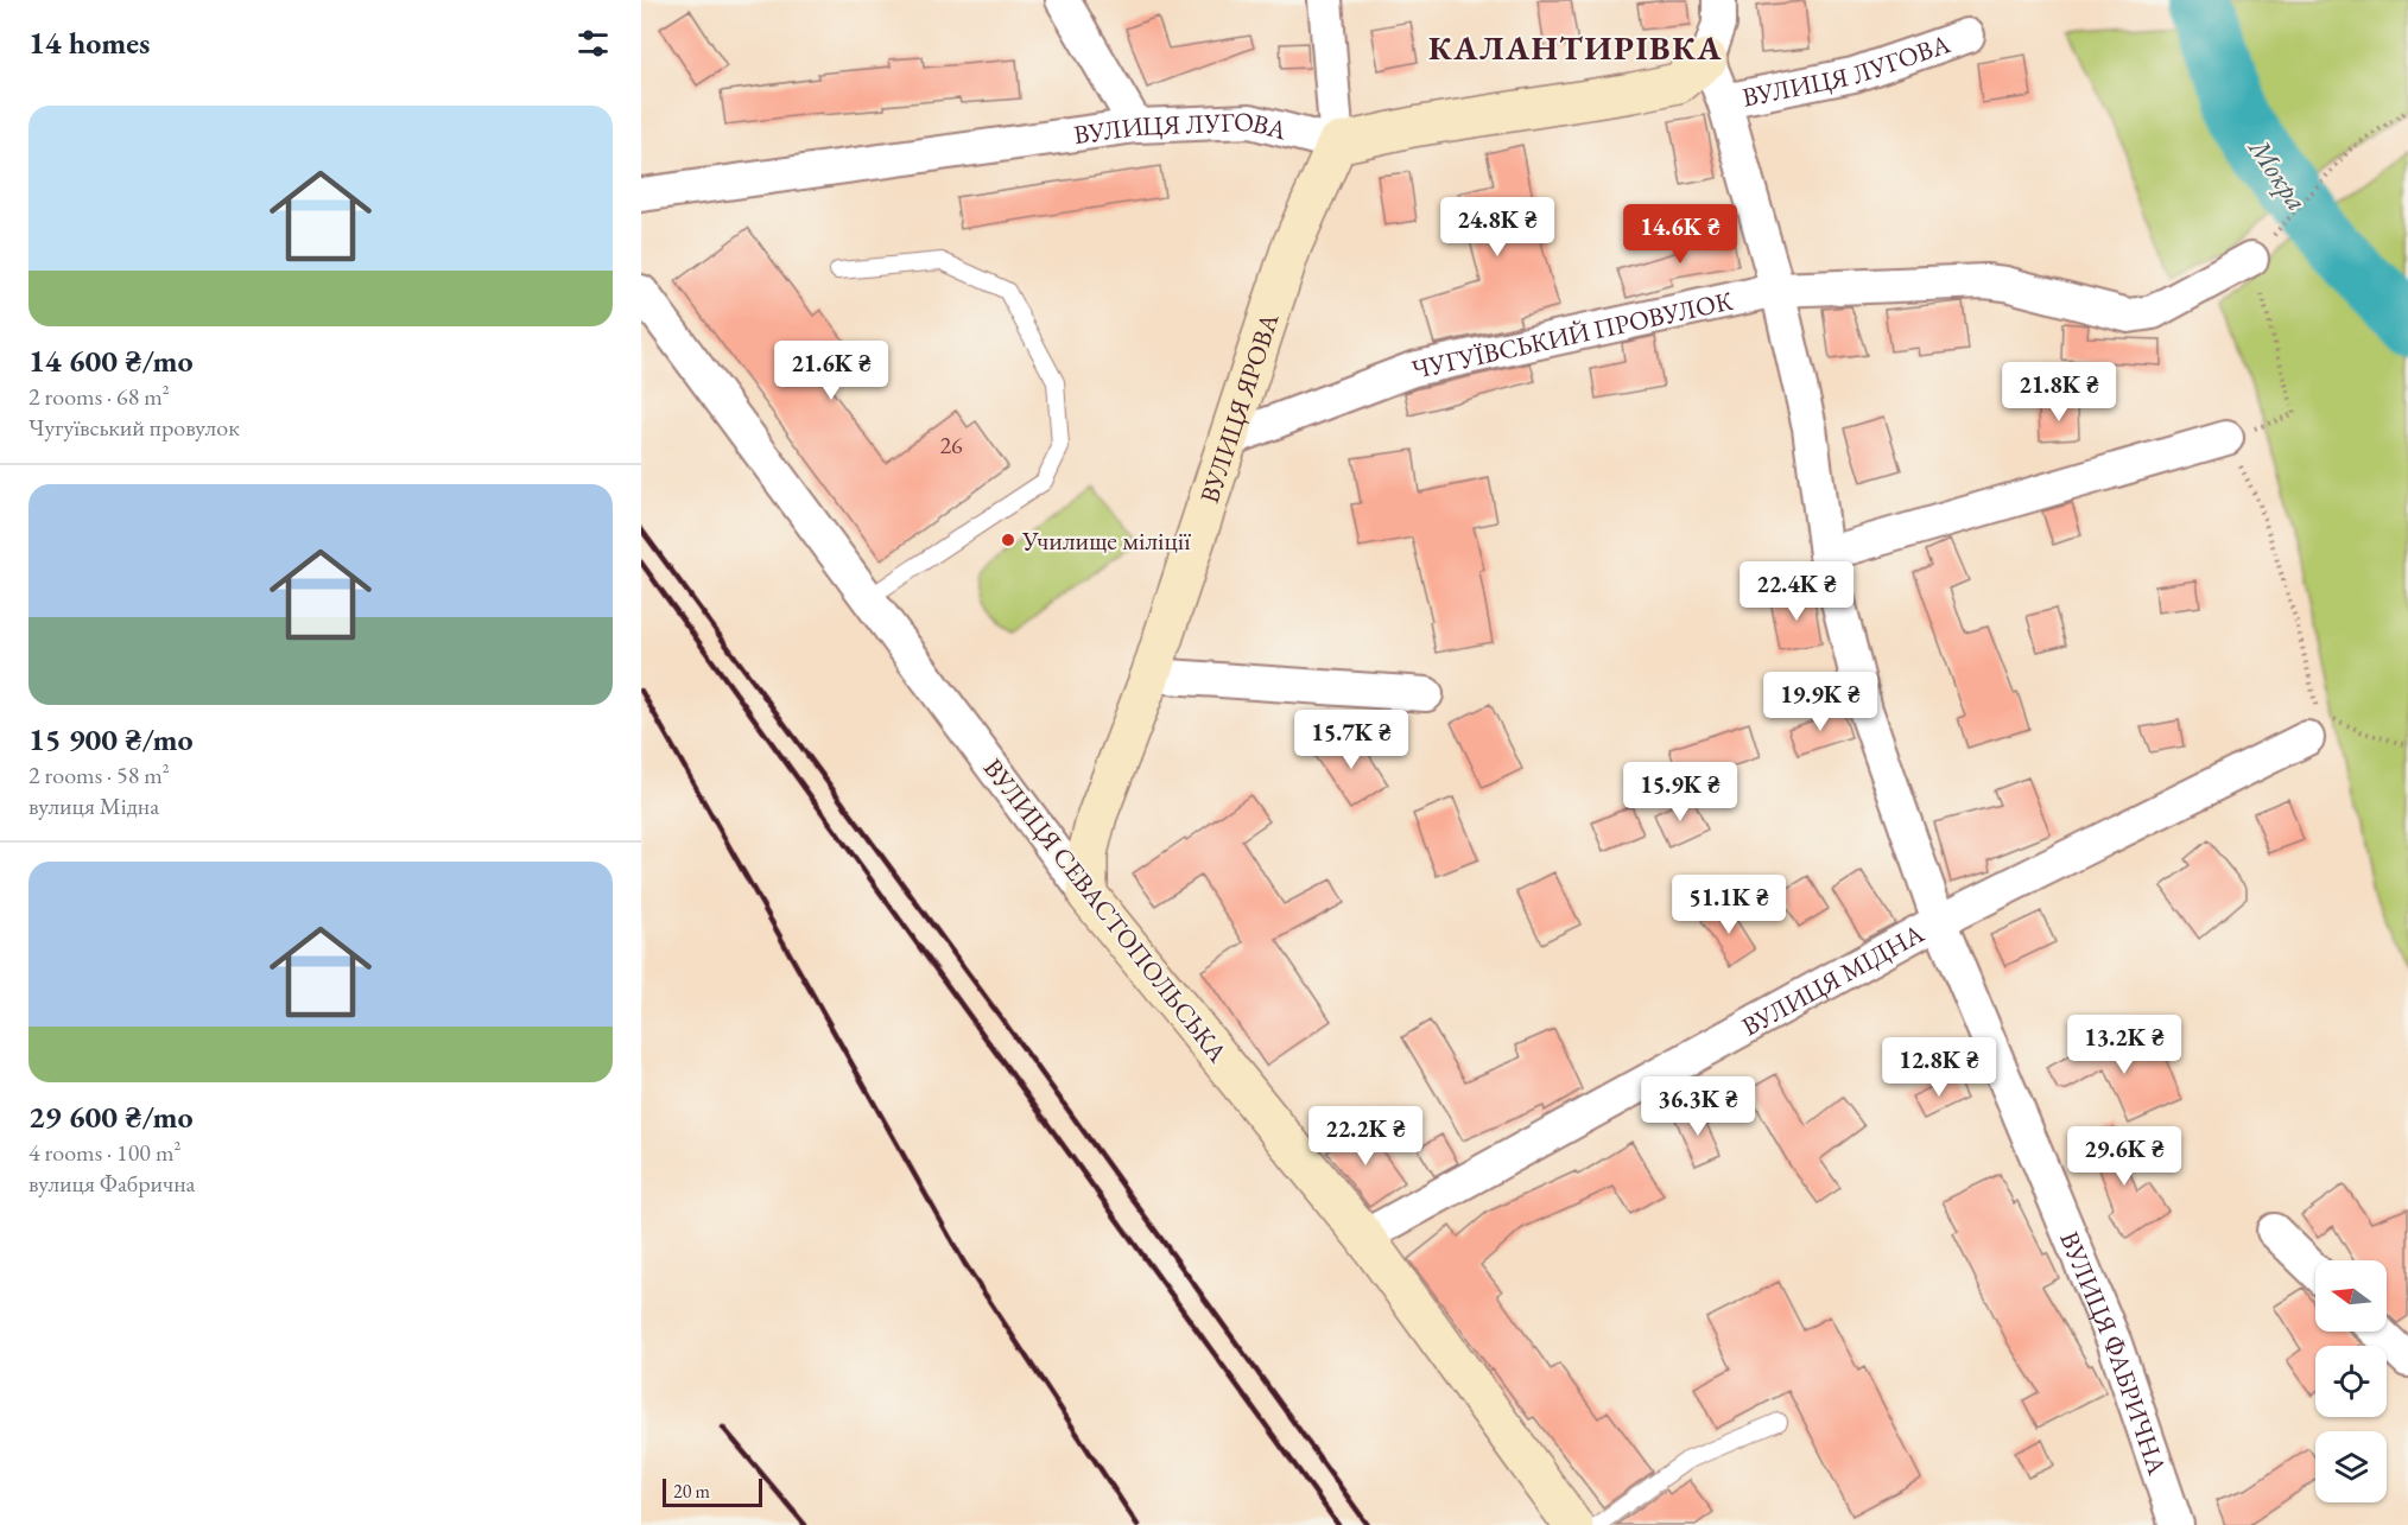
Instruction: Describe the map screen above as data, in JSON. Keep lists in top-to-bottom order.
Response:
{
  "streets": {
    "street": [
      "ВУЛИЦЯ ЛУГОВА",
      "ЧУГУЇВСЬКИЙ ПРОВУЛОК",
      "ВУЛИЦЯ ЯРОВА",
      "ВУЛИЦЯ СЕВАСТОПОЛЬСЬКА",
      "ВУЛИЦЯ МІДНА",
      "ВУЛИЦЯ ФАБРИЧНА"
    ]
  },
  "crossings": [
    ["ВУЛИЦЯ ЛУГОВА", "ВУЛИЦЯ ЯРОВА"],
    ["ВУЛИЦЯ ЛУГОВА", "ВУЛИЦЯ ФАБРИЧНА"],
    ["ЧУГУЇВСЬКИЙ ПРОВУЛОК", "ВУЛИЦЯ ЯРОВА"],
    ["ЧУГУЇВСЬКИЙ ПРОВУЛОК", "ВУЛИЦЯ ФАБРИЧНА"],
    ["ВУЛИЦЯ ЯРОВА", "ВУЛИЦЯ СЕВАСТОПОЛЬСЬКА"],
    ["ВУЛИЦЯ СЕВАСТОПОЛЬСЬКА", "ВУЛИЦЯ МІДНА"],
    ["ВУЛИЦЯ МІДНА", "ВУЛИЦЯ ФАБРИЧНА"]
  ],
  "districts": ["КАЛАНТИРІВКА"],
  "water": ["Мокра"],
  "places": ["Училище міліції"],
  "house_numbers": ["26"],
  "scale_bar": "20 m",
  "north": "left",
  "page": {
    "heading": "14 homes",
    "list": [
      {
        "name": "14 600 ₴/mo",
        "note": "2 rooms · 68 m² · Чугуївський провулок"
      },
      {
        "name": "15 900 ₴/mo",
        "note": "2 rooms · 58 m² · вулиця Мідна"
      },
      {
        "name": "29 600 ₴/mo",
        "note": "4 rooms · 100 m² · вулиця Фабрична"
      }
    ],
    "price": [
      "24.8K ₴",
      "14.6K ₴",
      "21.6K ₴",
      "21.8K ₴",
      "22.4K ₴",
      "19.9K ₴",
      "15.7K ₴",
      "15.9K ₴",
      "51.1K ₴",
      "13.2K ₴",
      "12.8K ₴",
      "36.3K ₴",
      "22.2K ₴",
      "29.6K ₴"
    ],
    "scale": "20 m"
  }
}
